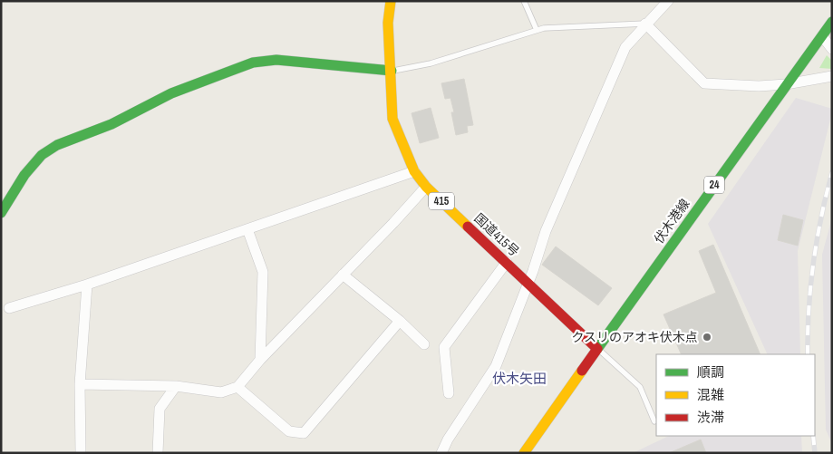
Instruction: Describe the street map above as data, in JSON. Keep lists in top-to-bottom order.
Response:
{
  "streets": {
    "main road": [
      "24",
      "415",
      "伏木港線",
      "国道415号"
    ]
  },
  "crossings": [
    ["伏木港線", "国道415号"]
  ],
  "districts": ["伏木矢田"],
  "places": ["クスリのアオキ伏木点"],
  "legend": ["順調", "混雑", "渋滞"]
}
